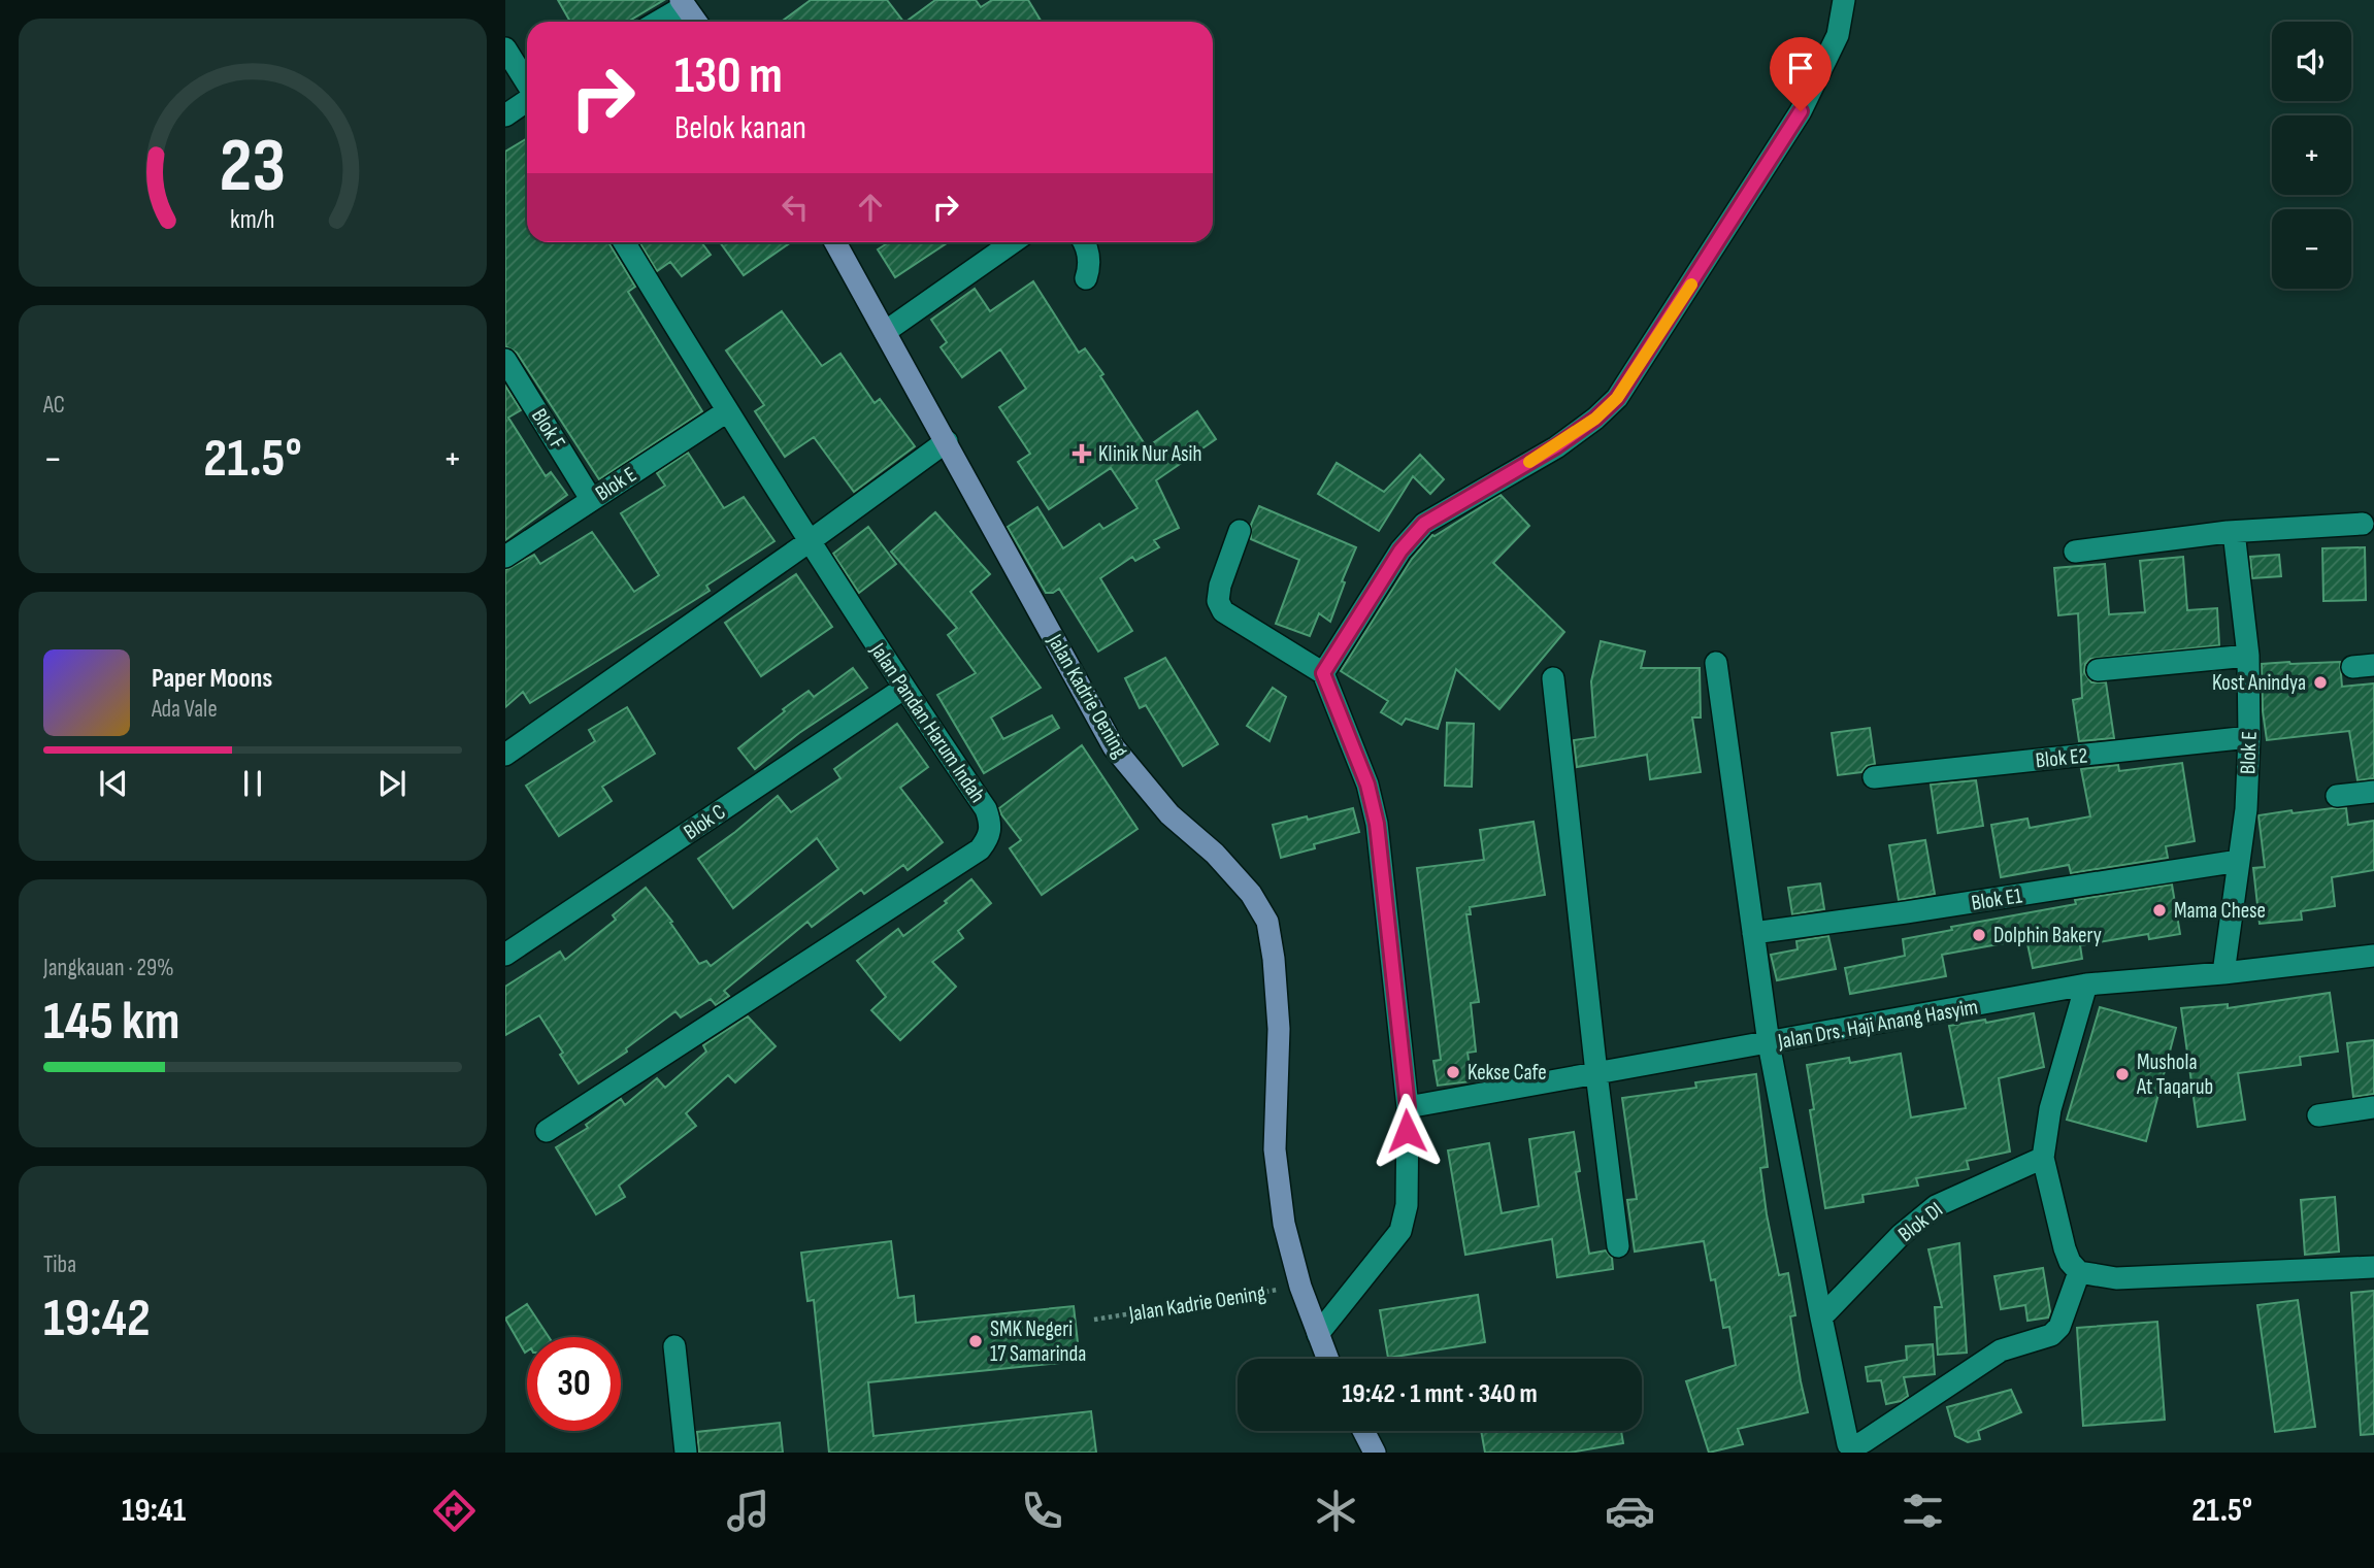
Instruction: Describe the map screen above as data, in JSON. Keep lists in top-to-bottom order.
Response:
{
  "streets": {
    "main road": ["Jalan Kadrie Oening"],
    "street": [
      "Blok F",
      "Blok E",
      "Jalan Pandan Harum Indah",
      "Blok E2",
      "Blok C",
      "Blok E1",
      "Jalan Drs. Haji Anang Hasyim",
      "Blok DI"
    ]
  },
  "crossings": [
    ["Blok F", "Blok E"],
    ["Blok E", "Jalan Pandan Harum Indah"],
    ["Blok E", "Blok E2"],
    ["Blok E", "Blok E1"],
    ["Blok E", "Jalan Drs. Haji Anang Hasyim"],
    ["Jalan Pandan Harum Indah", "Blok C"]
  ],
  "places": {
    "health": ["Klinik Nur Asih"],
    "other": [
      "Kost Anindya",
      "Mama Chese",
      "Dolphin Bakery",
      "Kekse Cafe",
      "Mushola At Taqarub",
      "SMK Negeri 17 Samarinda"
    ]
  },
  "page": {
    "map_buttons": ["+", "−"],
    "turn": ["130 m", "Belok kanan"],
    "tile": [
      "AC",
      ["Jangkauan · 29%", "145 km"],
      ["Tiba", "19:42"]
    ],
    "heat": ["−", "21.5°", "+"],
    "song": ["Paper Moons", "Ada Vale"],
    "limit": "30",
    "trip": "19:42 · 1 mnt · 340 m",
    "tabs": ["19:41", "21.5°"],
    "gauge": ["23", "km/h"]
  }
}
